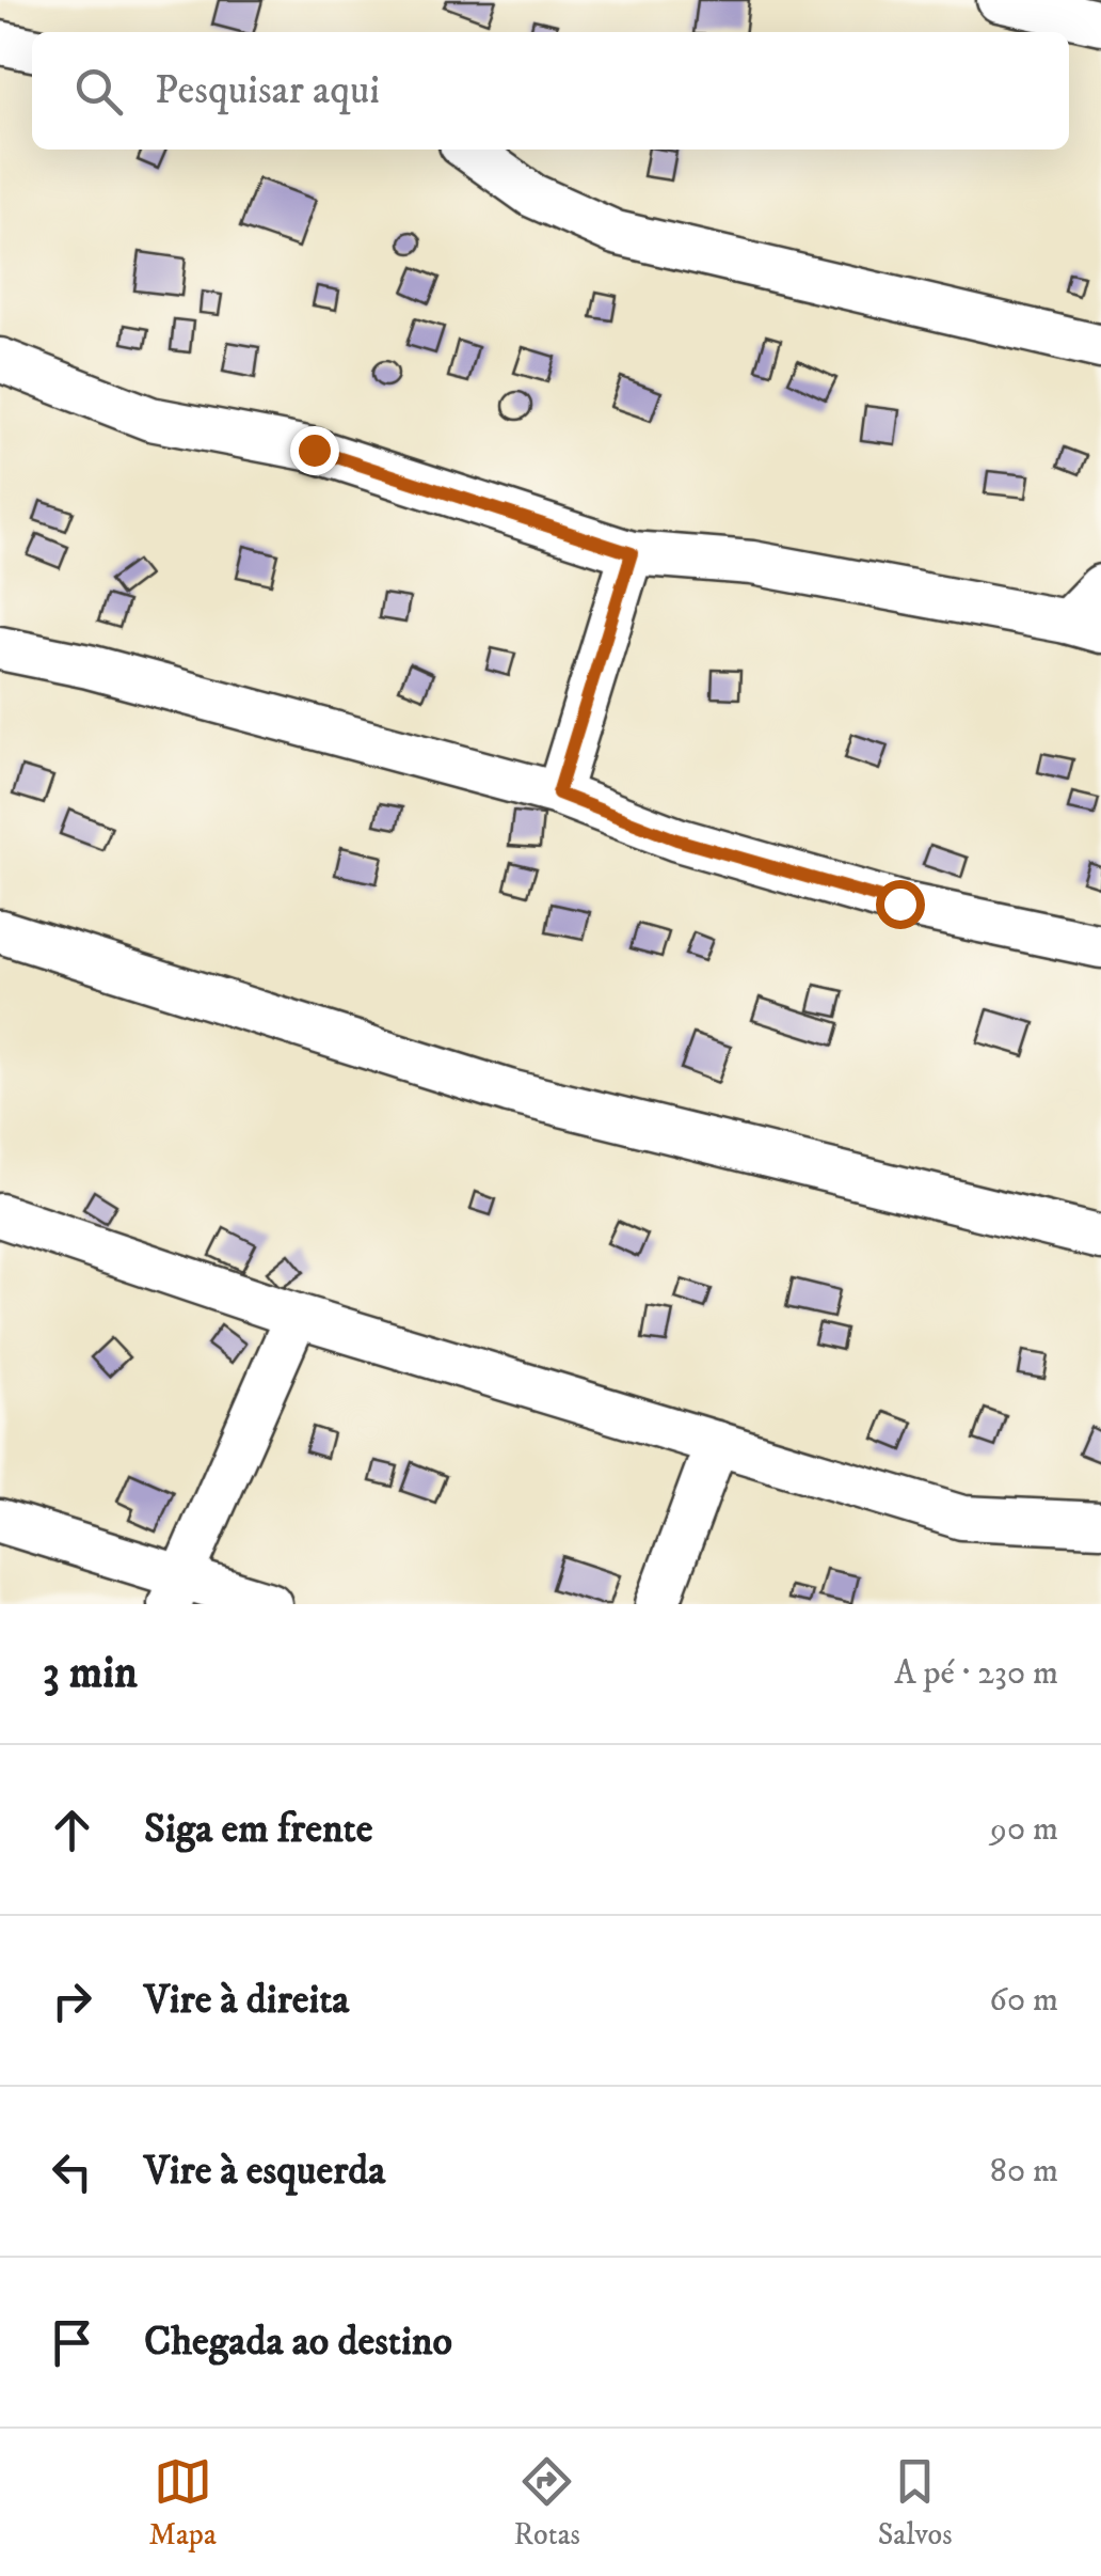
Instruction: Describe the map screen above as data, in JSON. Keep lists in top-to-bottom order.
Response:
{
  "page": {
    "search": "Pesquisar aqui",
    "heading": ["3 min", "A pé · 230 m"],
    "list": [
      ["Siga em frente", "90 m"],
      ["Vire à direita", "60 m"],
      ["Vire à esquerda", "80 m"],
      "Chegada ao destino"
    ],
    "nav": ["Mapa", "Rotas", "Salvos"]
  }
}
